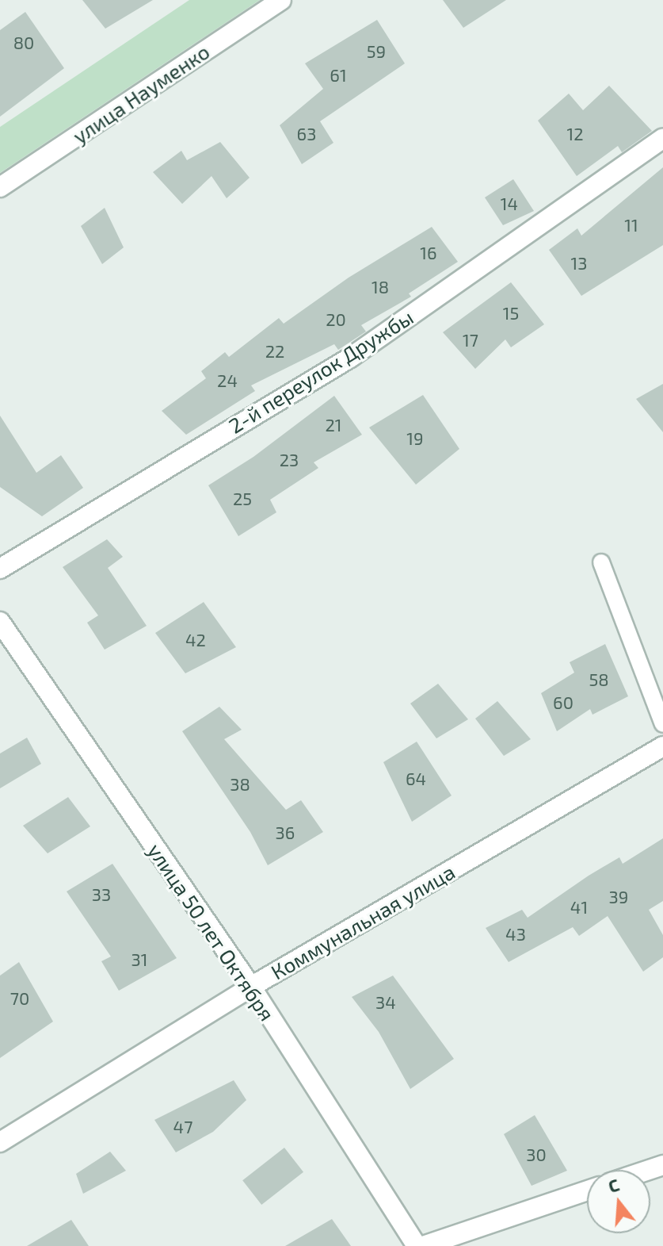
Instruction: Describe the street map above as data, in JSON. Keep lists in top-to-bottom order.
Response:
{
  "streets": {
    "street": [
      "улица Науменко",
      "2-й переулок Дружбы",
      "Коммунальная улица",
      "улица 50 лет Октября"
    ]
  },
  "crossings": [
    ["Коммунальная улица", "улица 50 лет Октября"]
  ],
  "house_numbers": [
    "80",
    "59",
    "61",
    "63",
    "12",
    "14",
    "11",
    "16",
    "13",
    "18",
    "15",
    "20",
    "17",
    "22",
    "24",
    "21",
    "19",
    "23",
    "25",
    "42",
    "58",
    "60",
    "64",
    "38",
    "36",
    "33",
    "39",
    "41",
    "43",
    "31",
    "70",
    "34",
    "47",
    "30"
  ],
  "north": "top"
}
